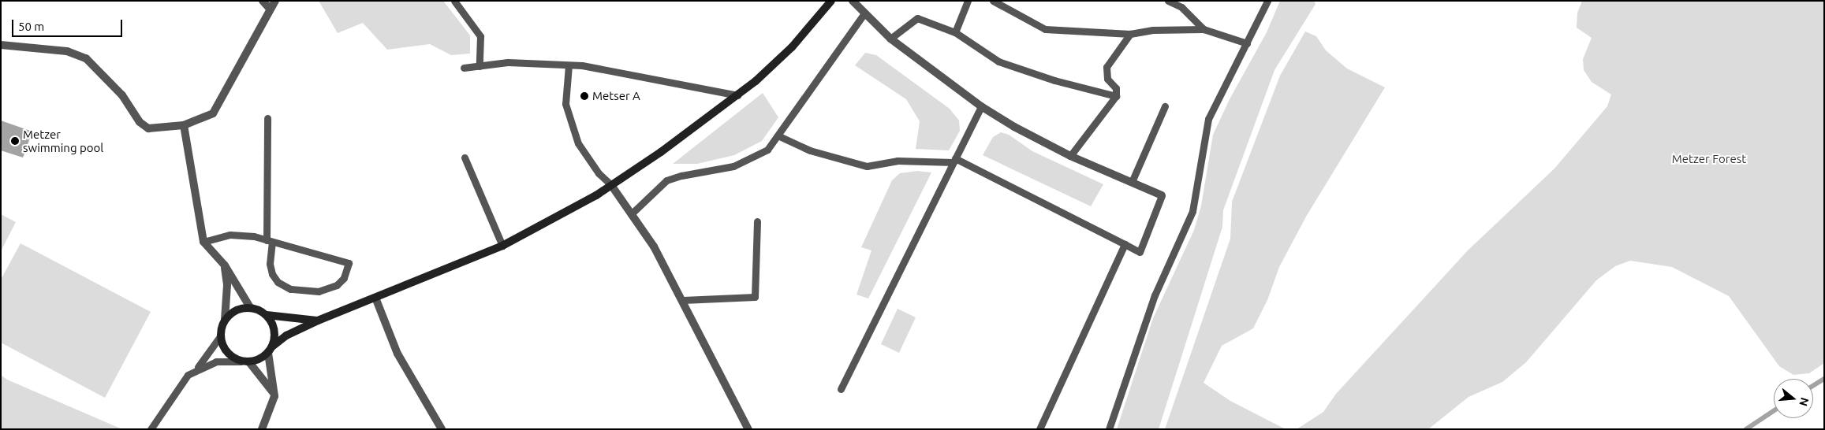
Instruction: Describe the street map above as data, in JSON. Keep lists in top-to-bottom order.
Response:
{
  "parks": ["Metzer Forest"],
  "places": ["Metser A", "Metzer swimming pool"],
  "scale_bar": "50 m",
  "north": "right"
}
